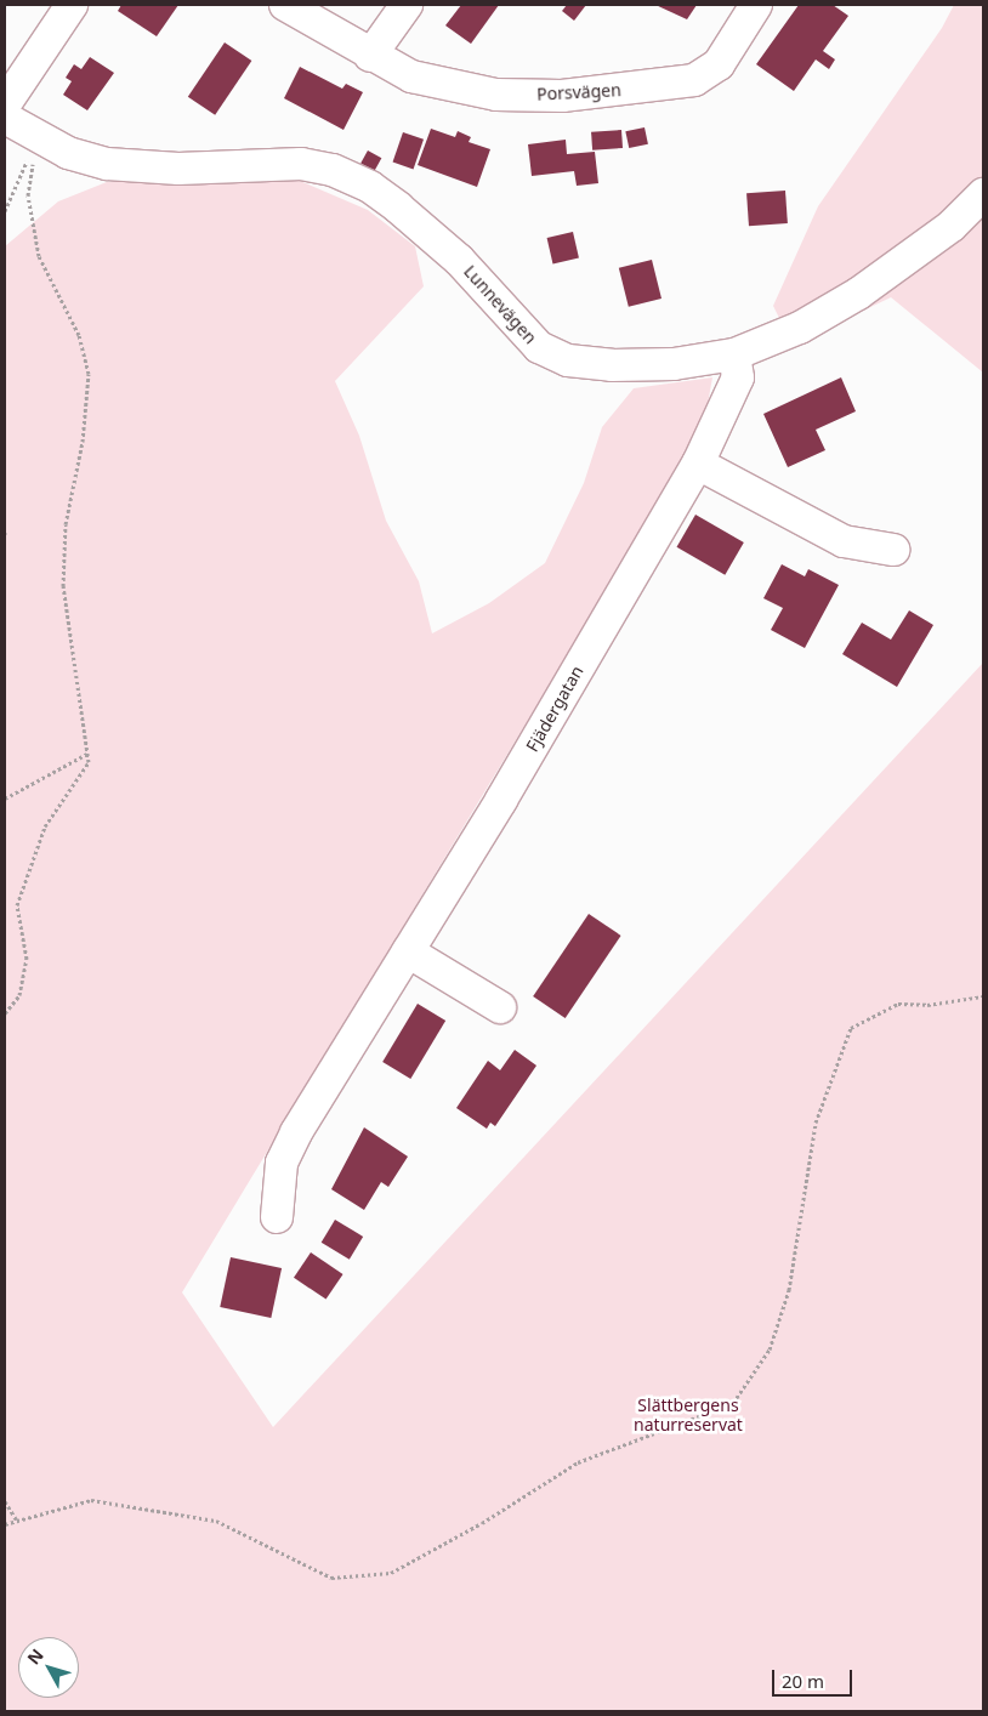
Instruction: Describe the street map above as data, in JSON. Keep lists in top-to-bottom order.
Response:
{
  "streets": {
    "street": ["Porsvägen", "Lunnevägen", "Fjädergatan"]
  },
  "crossings": [
    ["Lunnevägen", "Fjädergatan"]
  ],
  "parks": ["Slättbergens naturreservat"],
  "scale_bar": "20 m",
  "north": "top left"
}
